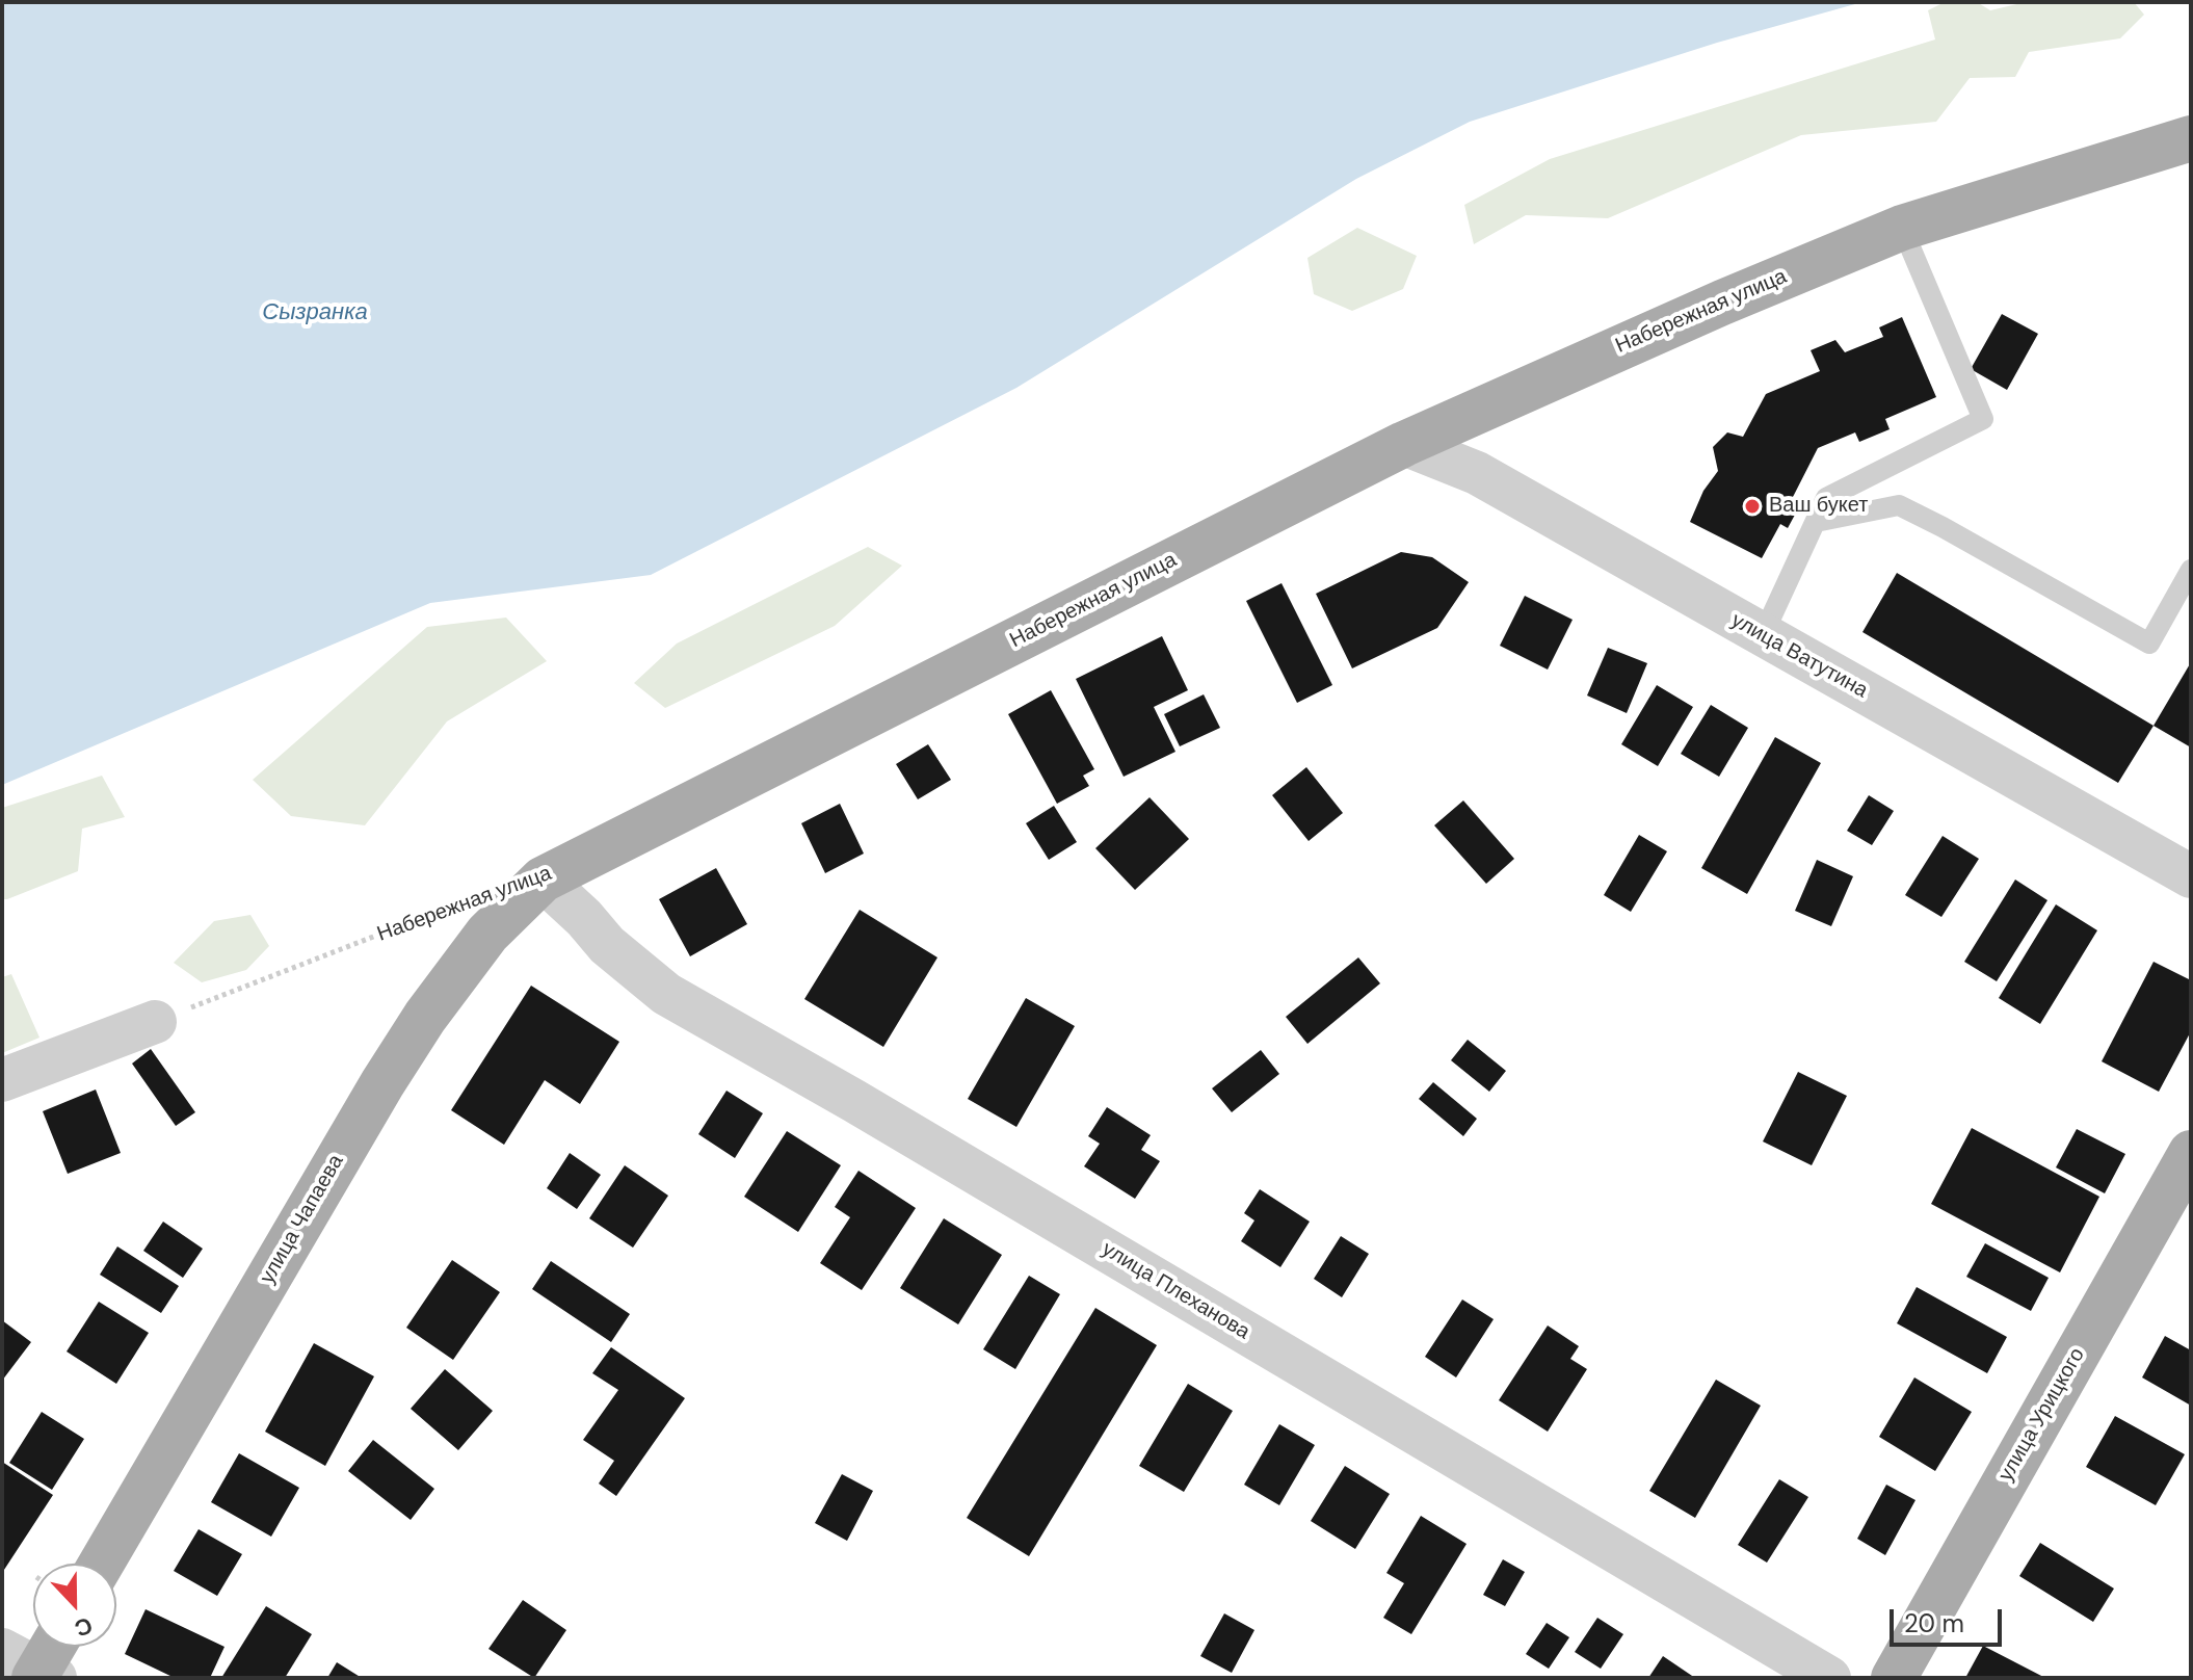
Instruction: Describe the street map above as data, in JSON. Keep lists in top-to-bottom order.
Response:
{
  "streets": {
    "main road": ["Набережная улица", "улица Чапаева", "улица Урицкого"],
    "street": ["улица Ватутина", "улица Плеханова"]
  },
  "crossings": [
    ["Набережная улица", "улица Ватутина"],
    ["Набережная улица", "улица Чапаева"],
    ["Набережная улица", "улица Плеханова"],
    ["улица Чапаева", "улица Плеханова"]
  ],
  "water": ["Сызранка"],
  "places": ["Ваш букет"],
  "scale_bar": "20 m",
  "north": "bottom"
}
